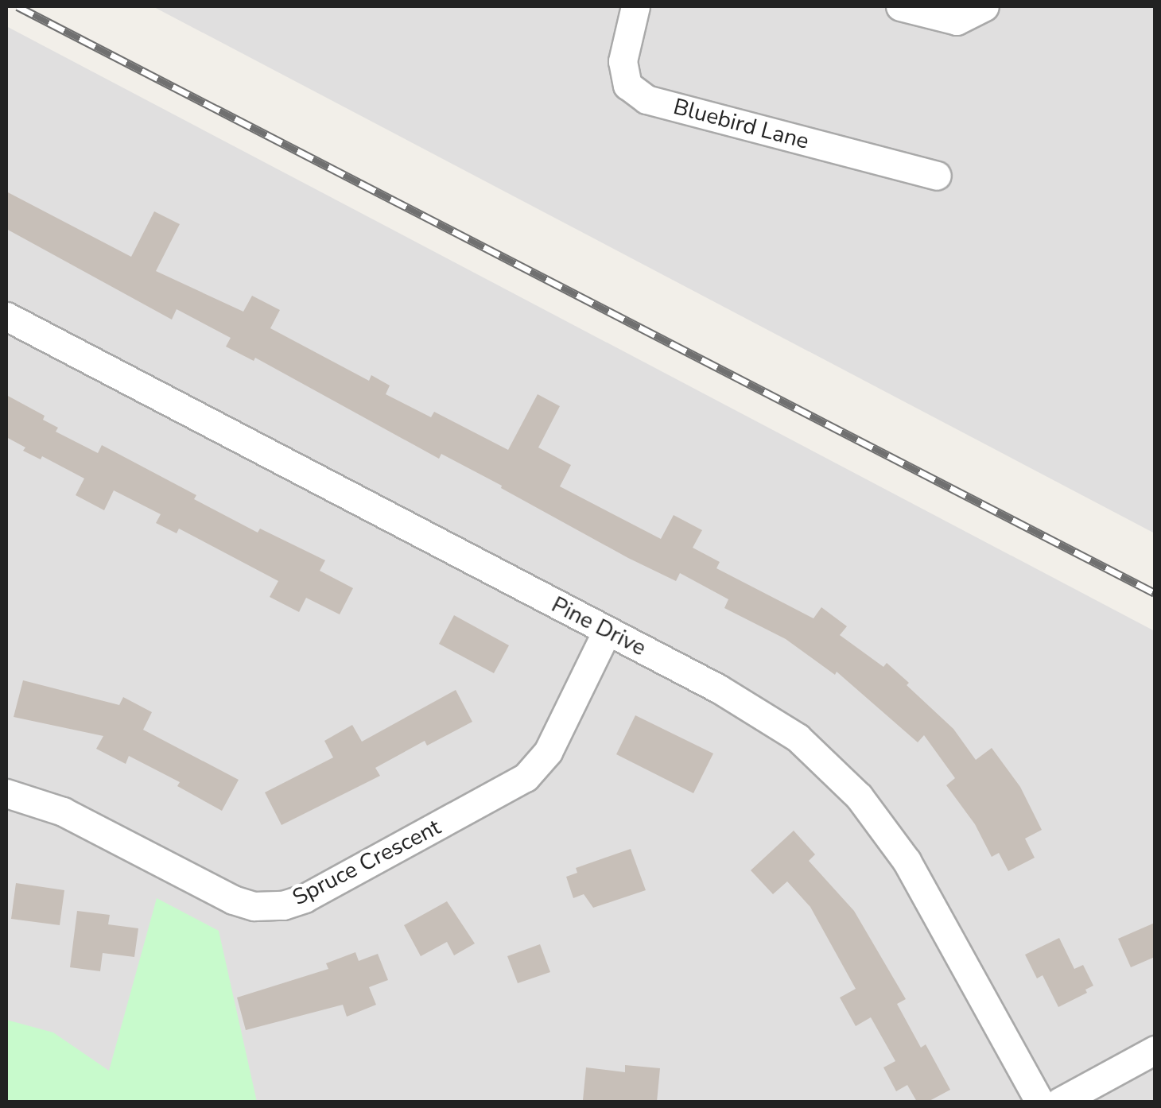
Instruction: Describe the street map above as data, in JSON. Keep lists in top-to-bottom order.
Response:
{
  "streets": {
    "street": ["Bluebird Lane", "Pine Drive", "Spruce Crescent"]
  },
  "crossings": [
    ["Pine Drive", "Spruce Crescent"]
  ]
}
